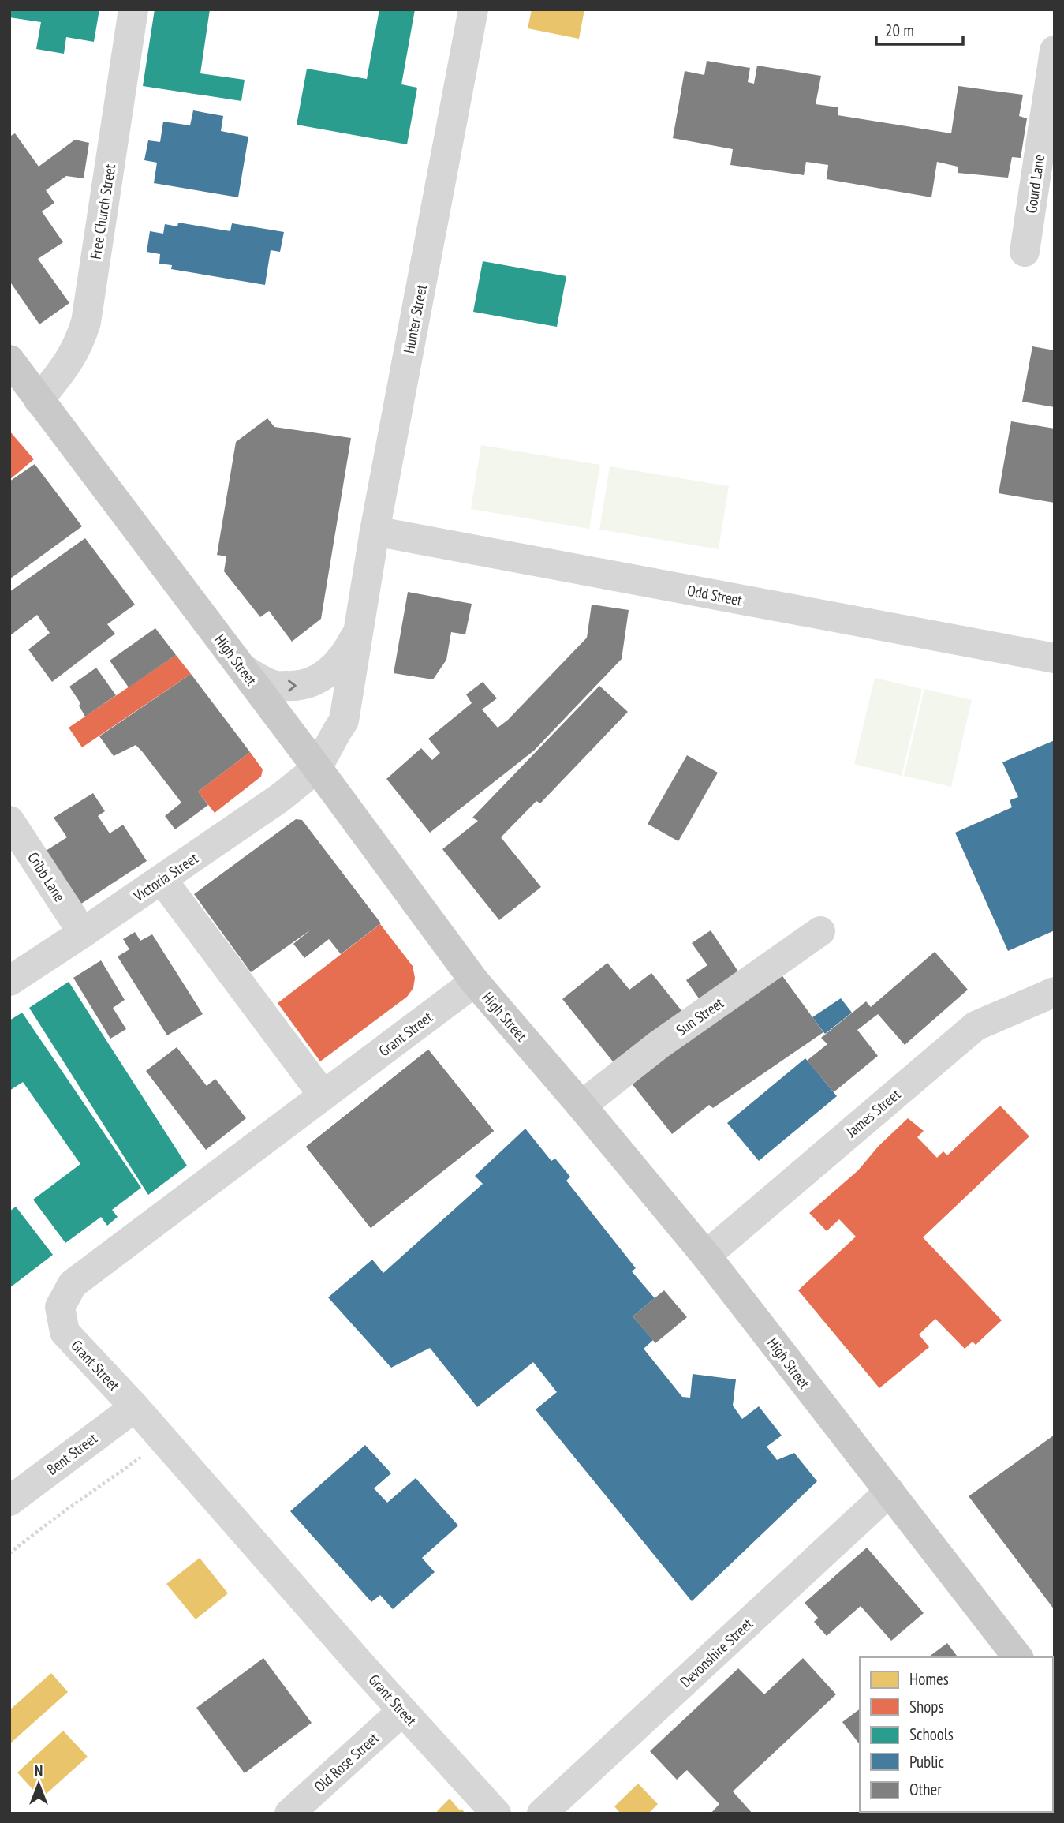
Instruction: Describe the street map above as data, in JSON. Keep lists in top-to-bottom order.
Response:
{
  "streets": {
    "main road": ["High Street"],
    "street": [
      "Gourd Lane",
      "Free Church Street",
      "Hunter Street",
      "Odd Street",
      "Cribb Lane",
      "Victoria Street",
      "Sun Street",
      "Grant Street",
      "James Street",
      "Bent Street",
      "Devonshire Street",
      "Old Rose Street"
    ]
  },
  "crossings": [
    ["Free Church Street", "High Street"],
    ["Hunter Street", "Odd Street"],
    ["Hunter Street", "High Street"],
    ["Hunter Street", "Victoria Street"],
    ["High Street", "Victoria Street"],
    ["High Street", "Sun Street"],
    ["High Street", "Grant Street"],
    ["High Street", "James Street"],
    ["High Street", "Devonshire Street"],
    ["Cribb Lane", "Victoria Street"],
    ["Grant Street", "Bent Street"],
    ["Grant Street", "Old Rose Street"]
  ],
  "legend": [
    "Homes",
    "Shops",
    "Schools",
    "Public",
    "Other"
  ],
  "scale_bar": "20 m",
  "north": "top"
}
